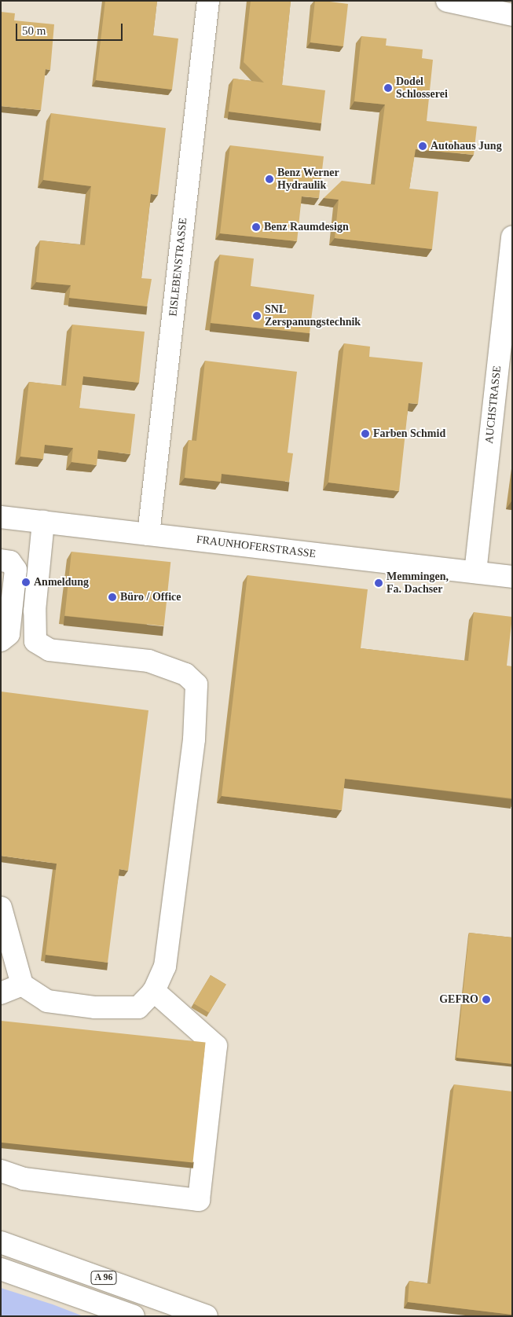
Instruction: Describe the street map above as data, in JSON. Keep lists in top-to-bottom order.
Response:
{
  "streets": {
    "main road": [
      "EISLEBENSTRASSE",
      "AUCHSTRASSE",
      "FRAUNHOFERSTRASSE",
      "A 96"
    ]
  },
  "crossings": [
    ["EISLEBENSTRASSE", "FRAUNHOFERSTRASSE"],
    ["AUCHSTRASSE", "FRAUNHOFERSTRASSE"]
  ],
  "places": [
    "Dodel Schlosserei",
    "Autohaus Jung",
    "Benz Werner Hydraulik",
    "Benz Raumdesign",
    "SNL Zerspanungstechnik",
    "Farben Schmid",
    "Anmeldung",
    "Memmingen, Fa. Dachser",
    "Büro / Office",
    "GEFRO"
  ],
  "scale_bar": "50 m"
}
